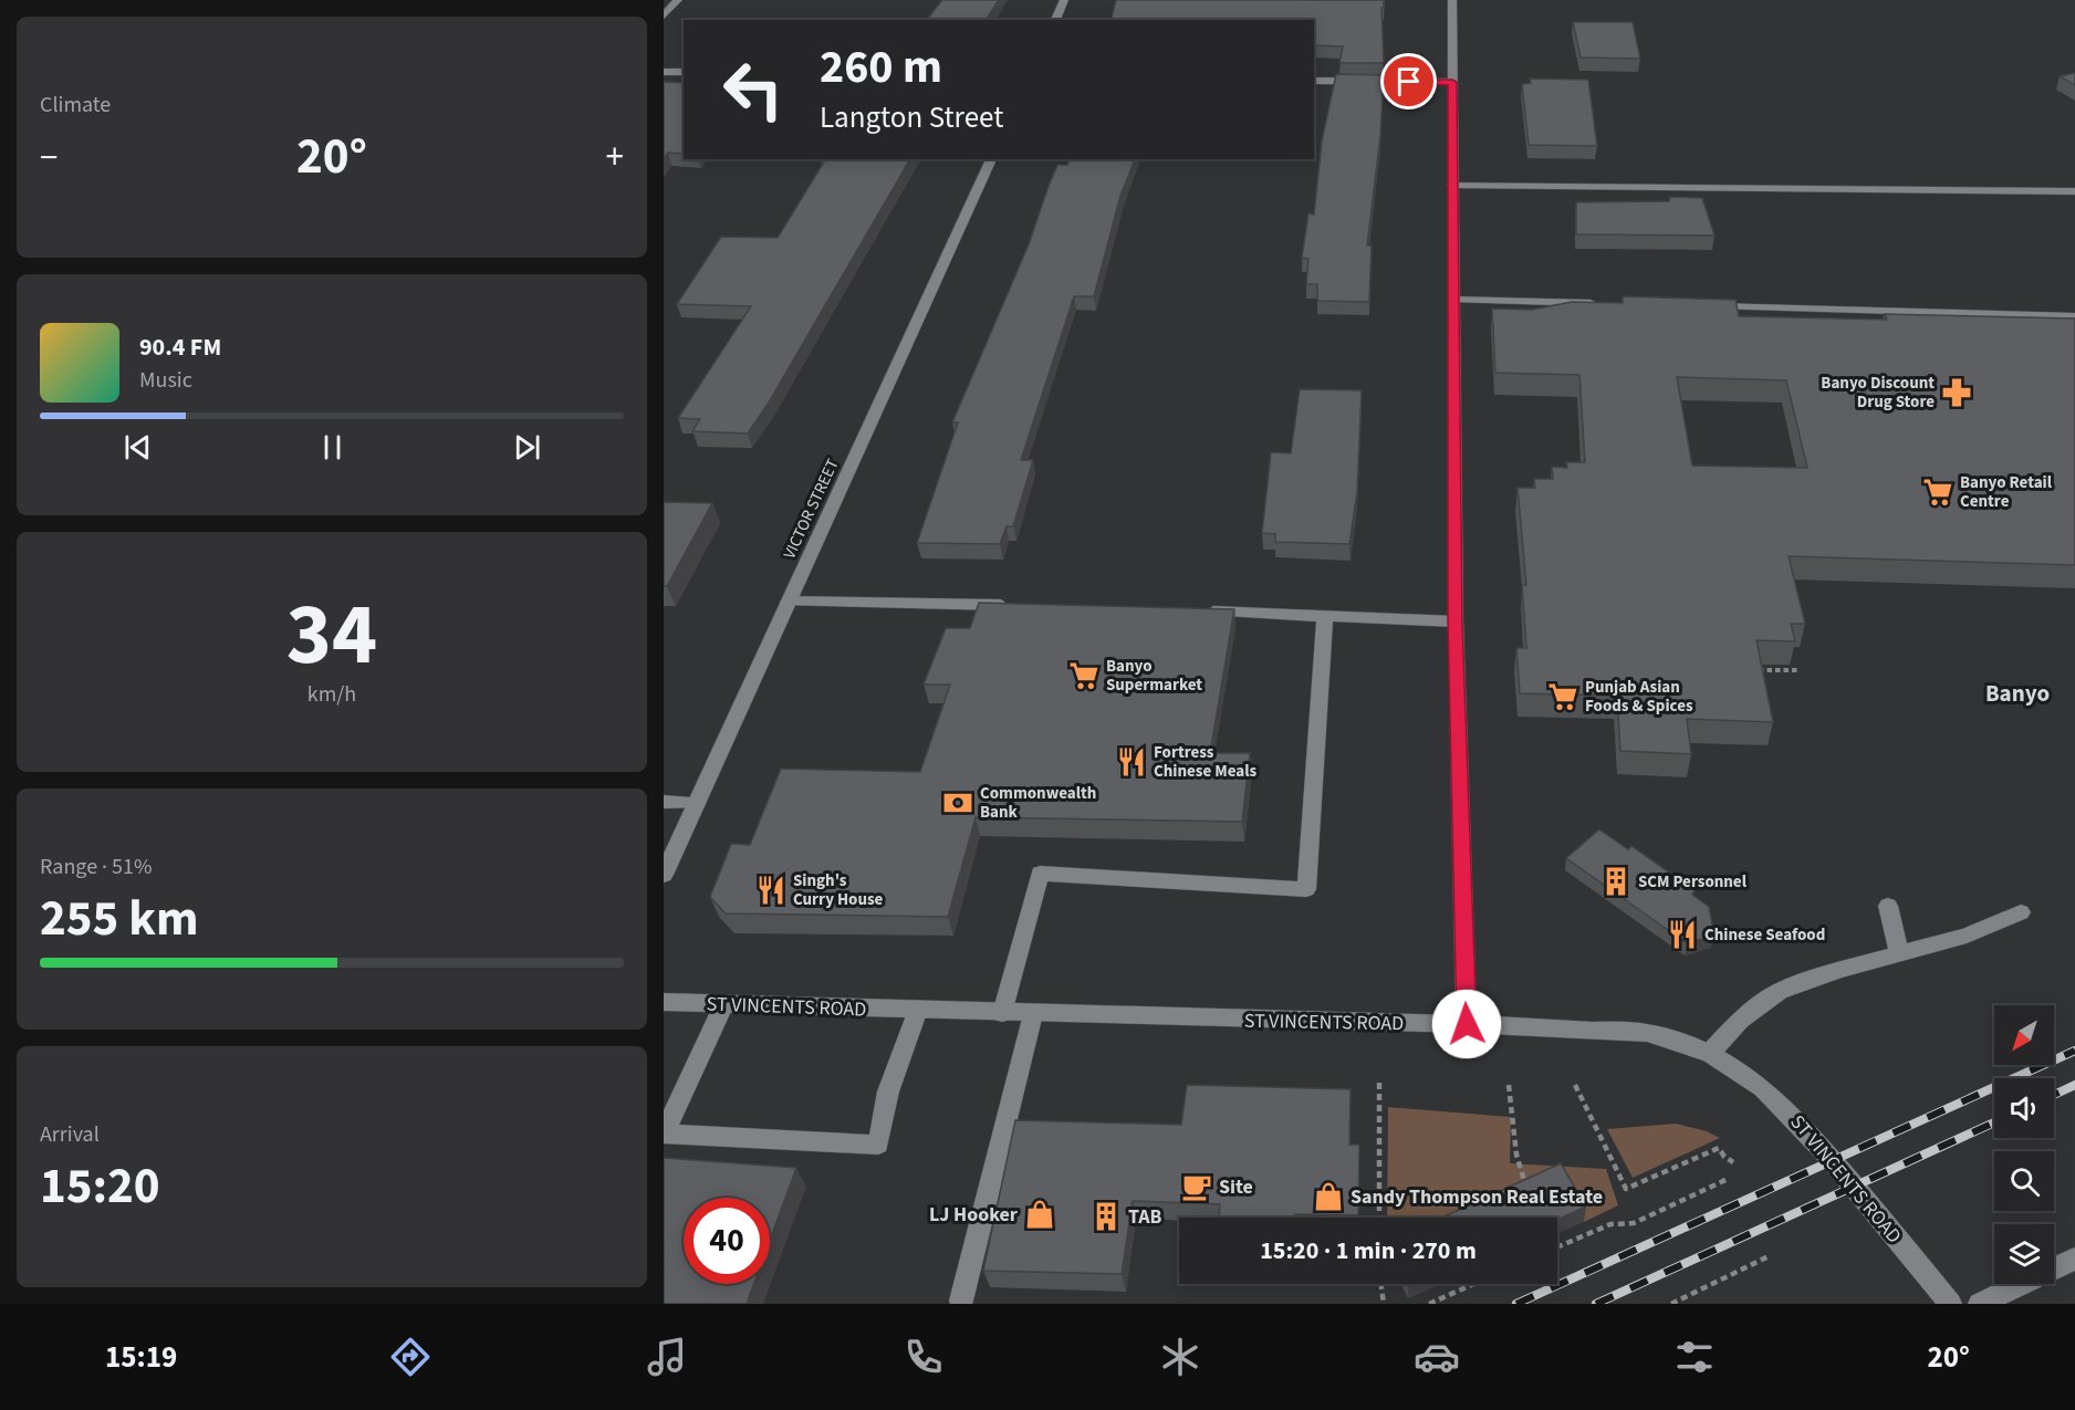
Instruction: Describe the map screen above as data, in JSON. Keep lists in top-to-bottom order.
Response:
{
  "streets": {
    "street": ["VICTOR STREET", "ST VINCENTS ROAD"]
  },
  "districts": ["Banyo"],
  "places": {
    "pharmacy": ["Banyo Discount Drug Store"],
    "supermarket": ["Banyo Retail Centre", "Banyo Supermarket", "Punjab Asian Foods & Spices"],
    "restaurant": ["Fortress Chinese Meals", "Singh's Curry House", "Chinese Seafood"],
    "bank": ["Commonwealth Bank"],
    "building": ["SCM Personnel", "TAB"],
    "cafe": ["Site"],
    "shop": ["Sandy Thompson Real Estate", "LJ Hooker"]
  },
  "north": "bottom left",
  "page": {
    "tile": [
      "Climate",
      ["34", "km/h"],
      ["Range · 51%", "255 km"],
      ["Arrival", "15:20"]
    ],
    "turn": ["260 m", "Langton Street"],
    "heat": ["−", "20°", "+"],
    "song": ["90.4 FM", "Music"],
    "limit": "40",
    "trip": "15:20 · 1 min · 270 m",
    "tabs": ["15:19", "20°"]
  }
}
